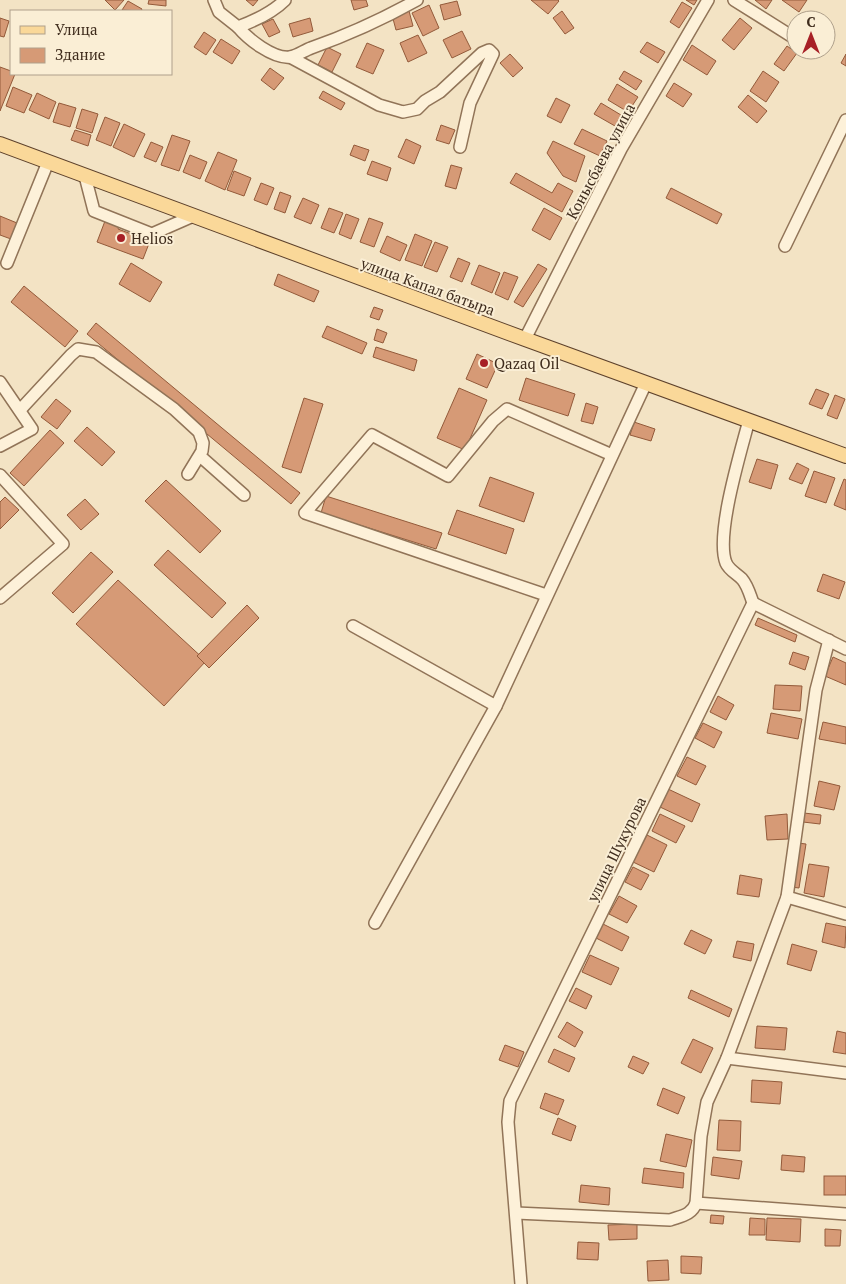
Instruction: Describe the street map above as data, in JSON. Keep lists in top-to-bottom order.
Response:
{
  "streets": {
    "main road": ["улица Капал батыра"],
    "street": ["Конысбаева улица", "улица Шукурова"]
  },
  "crossings": [
    ["Конысбаева улица", "улица Капал батыра"]
  ],
  "places": ["Helios", "Qazaq Oil"],
  "legend": ["Улица", "Здание"],
  "north": "top"
}
